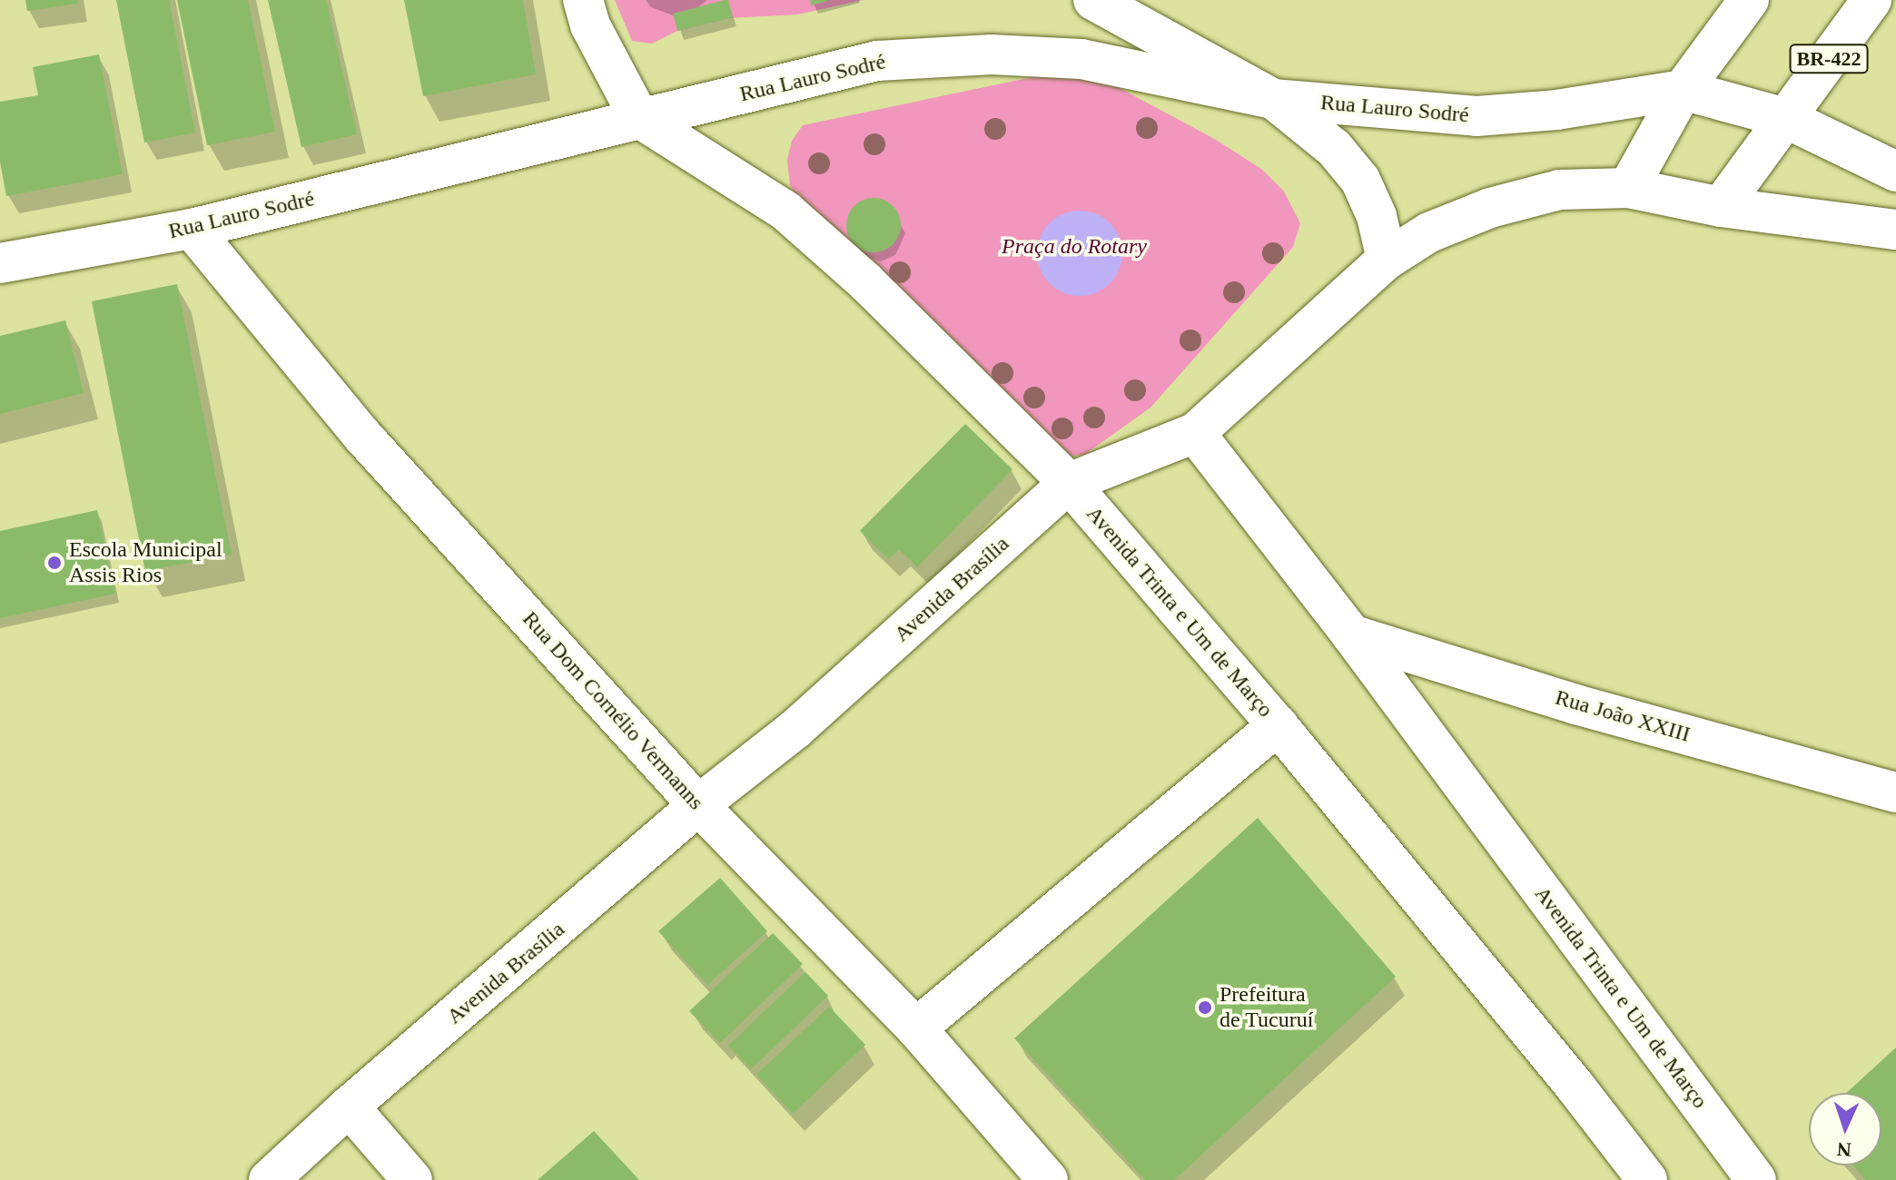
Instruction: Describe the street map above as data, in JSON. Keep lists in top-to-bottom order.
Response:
{
  "streets": {
    "street": [
      "BR-422",
      "Rua Lauro Sodré",
      "Avenida Brasília",
      "Avenida Trinta e Um de Março",
      "Rua Dom Cornélio Vermanns",
      "Rua João XXIII"
    ]
  },
  "crossings": [
    ["BR-422", "Rua Lauro Sodré"],
    ["BR-422", "Avenida Brasília"],
    ["Rua Lauro Sodré", "Avenida Trinta e Um de Março"],
    ["Rua Lauro Sodré", "Rua Dom Cornélio Vermanns"],
    ["Avenida Brasília", "Avenida Trinta e Um de Março"],
    ["Avenida Brasília", "Rua Dom Cornélio Vermanns"],
    ["Avenida Trinta e Um de Março", "Rua João XXIII"]
  ],
  "parks": ["Praça do Rotary"],
  "places": ["Escola Municipal Assis Rios", "Prefeitura de Tucuruí"],
  "north": "bottom"
}
